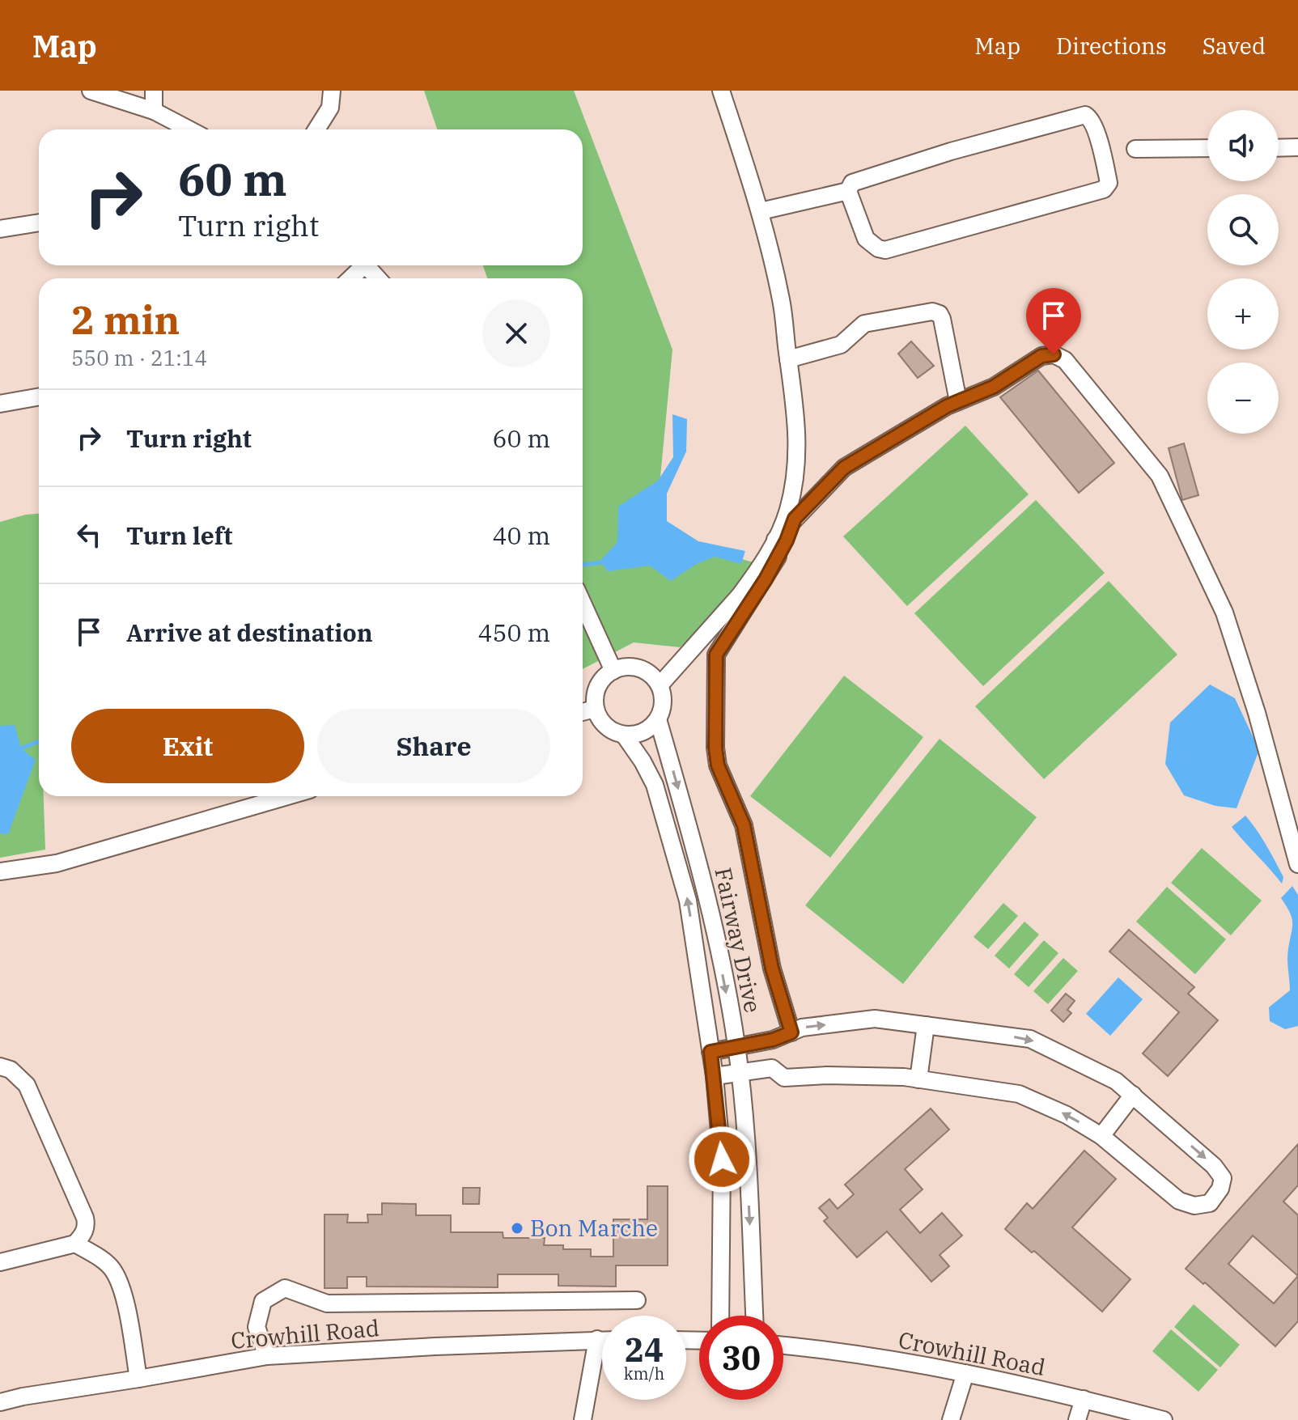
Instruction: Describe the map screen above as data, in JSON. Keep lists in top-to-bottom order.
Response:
{
  "streets": {
    "street": ["Fairway Drive", "Crowhill Road"]
  },
  "places": ["Bon Marche"],
  "page": {
    "header": "Map",
    "nav": ["Map", "Directions", "Saved"],
    "map_buttons": ["+", "−"],
    "turn": ["60 m", "Turn right"],
    "heading": ["2 min", "550 m · 21:14"],
    "list": [
      {
        "name": "Turn right",
        "value": "60 m"
      },
      {
        "name": "Turn left",
        "value": "40 m"
      },
      {
        "name": "Arrive at destination",
        "value": "450 m"
      }
    ],
    "buttons": ["Exit", "Share"],
    "speed": "24 km/h",
    "limit": "30"
  }
}
